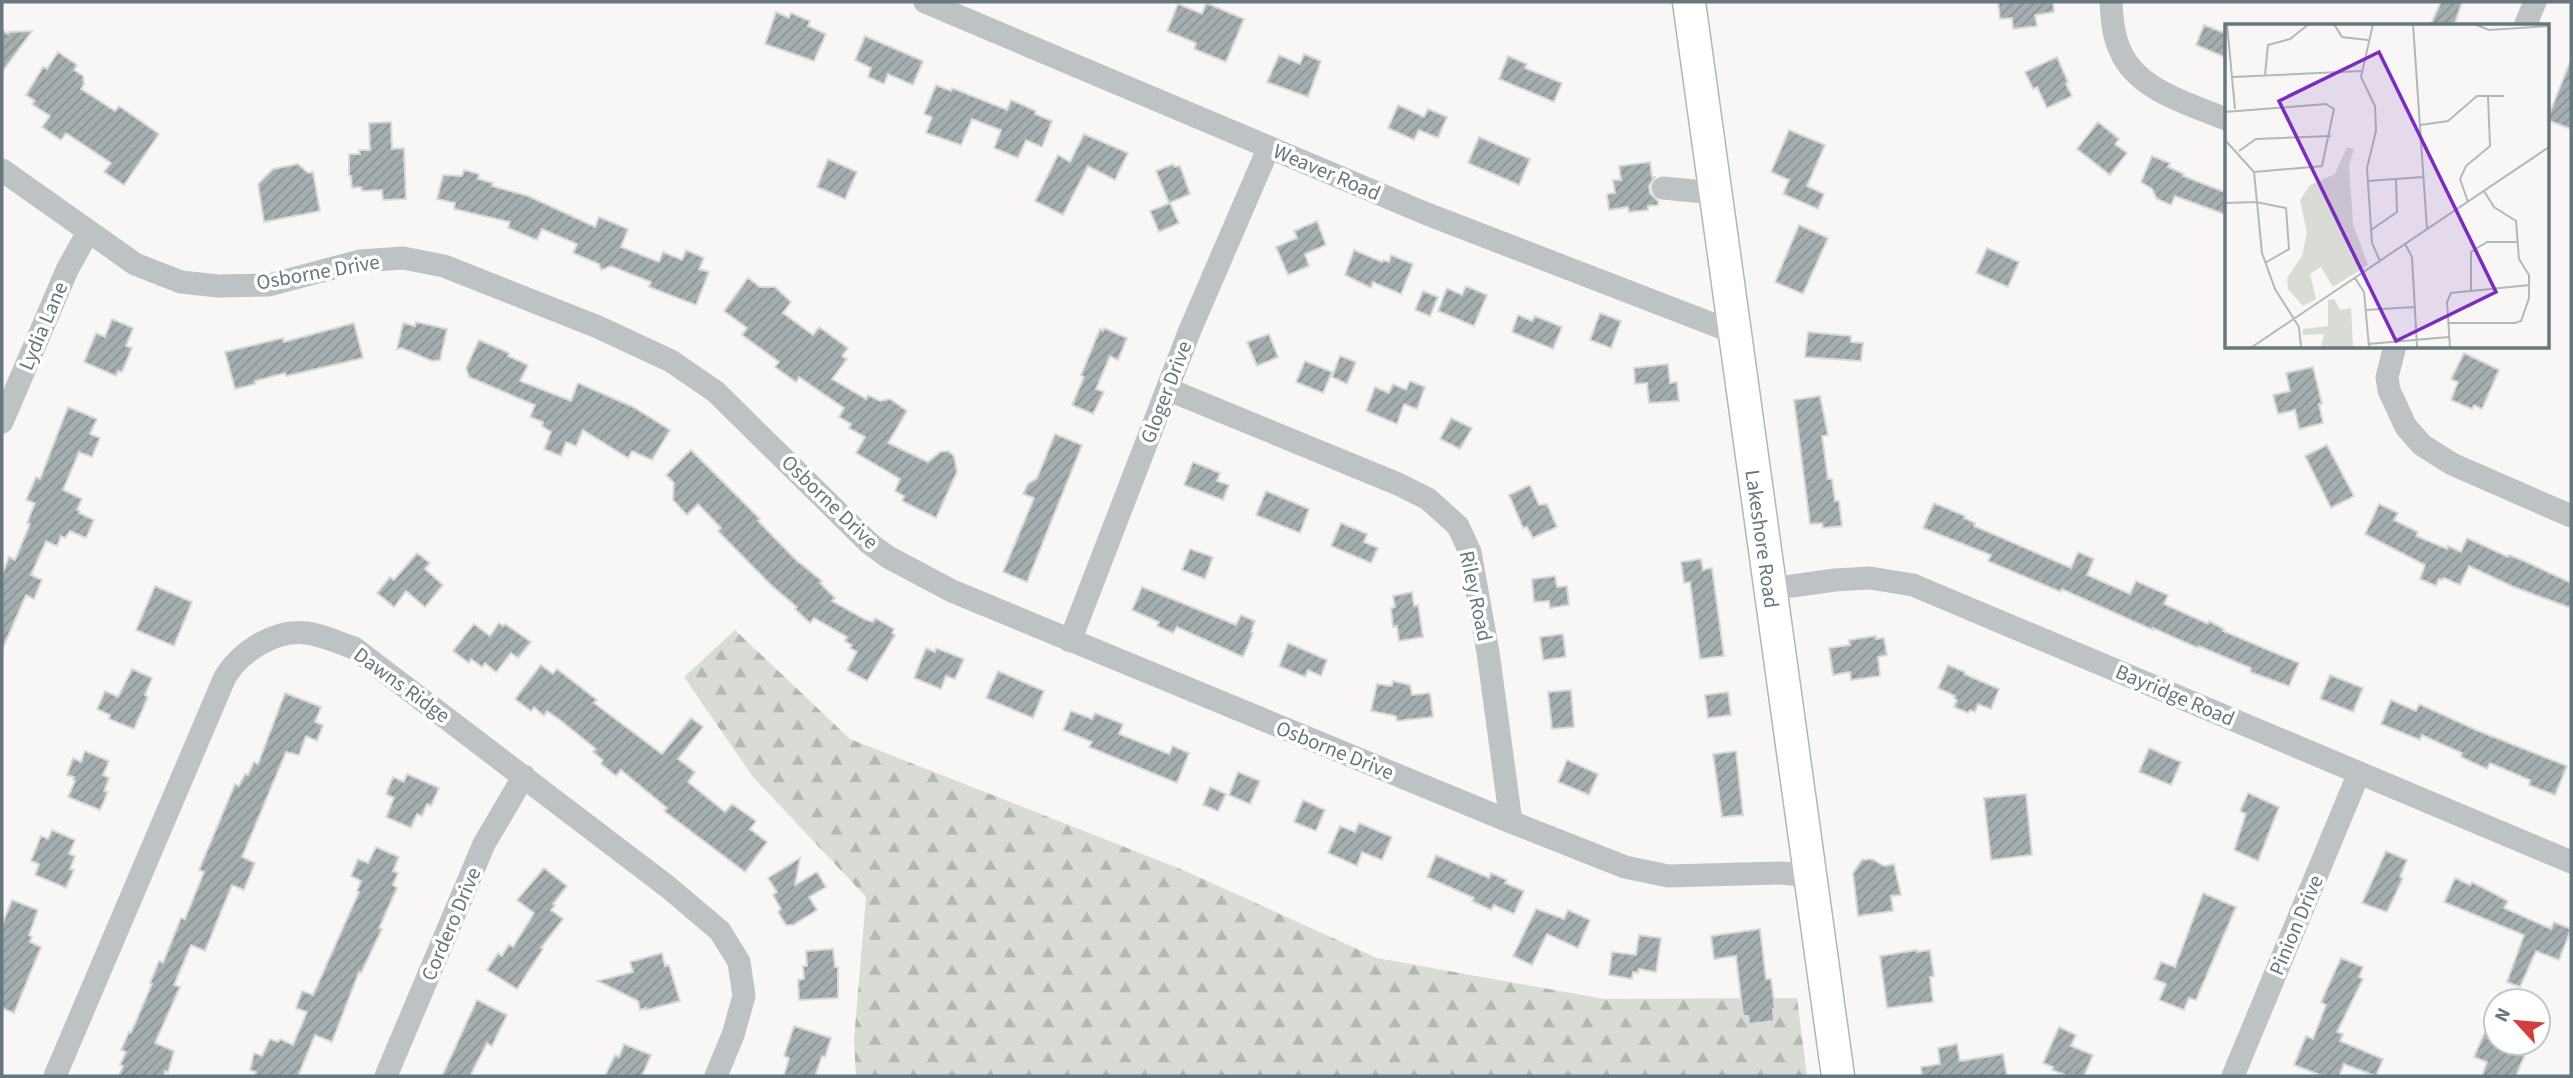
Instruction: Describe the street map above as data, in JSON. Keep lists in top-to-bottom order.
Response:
{
  "streets": {
    "street": [
      "Weaver Road",
      "Osborne Drive",
      "Lydia Lane",
      "Gloger Drive",
      "Lakeshore Road",
      "Riley Road",
      "Dawns Ridge",
      "Bayridge Road",
      "Cordero Drive",
      "Pinion Drive"
    ]
  },
  "crossings": [
    ["Weaver Road", "Gloger Drive"],
    ["Weaver Road", "Lakeshore Road"],
    ["Osborne Drive", "Lydia Lane"],
    ["Osborne Drive", "Gloger Drive"],
    ["Osborne Drive", "Lakeshore Road"],
    ["Osborne Drive", "Riley Road"],
    ["Gloger Drive", "Riley Road"],
    ["Lakeshore Road", "Bayridge Road"],
    ["Dawns Ridge", "Cordero Drive"],
    ["Bayridge Road", "Pinion Drive"]
  ],
  "north": "top left"
}
